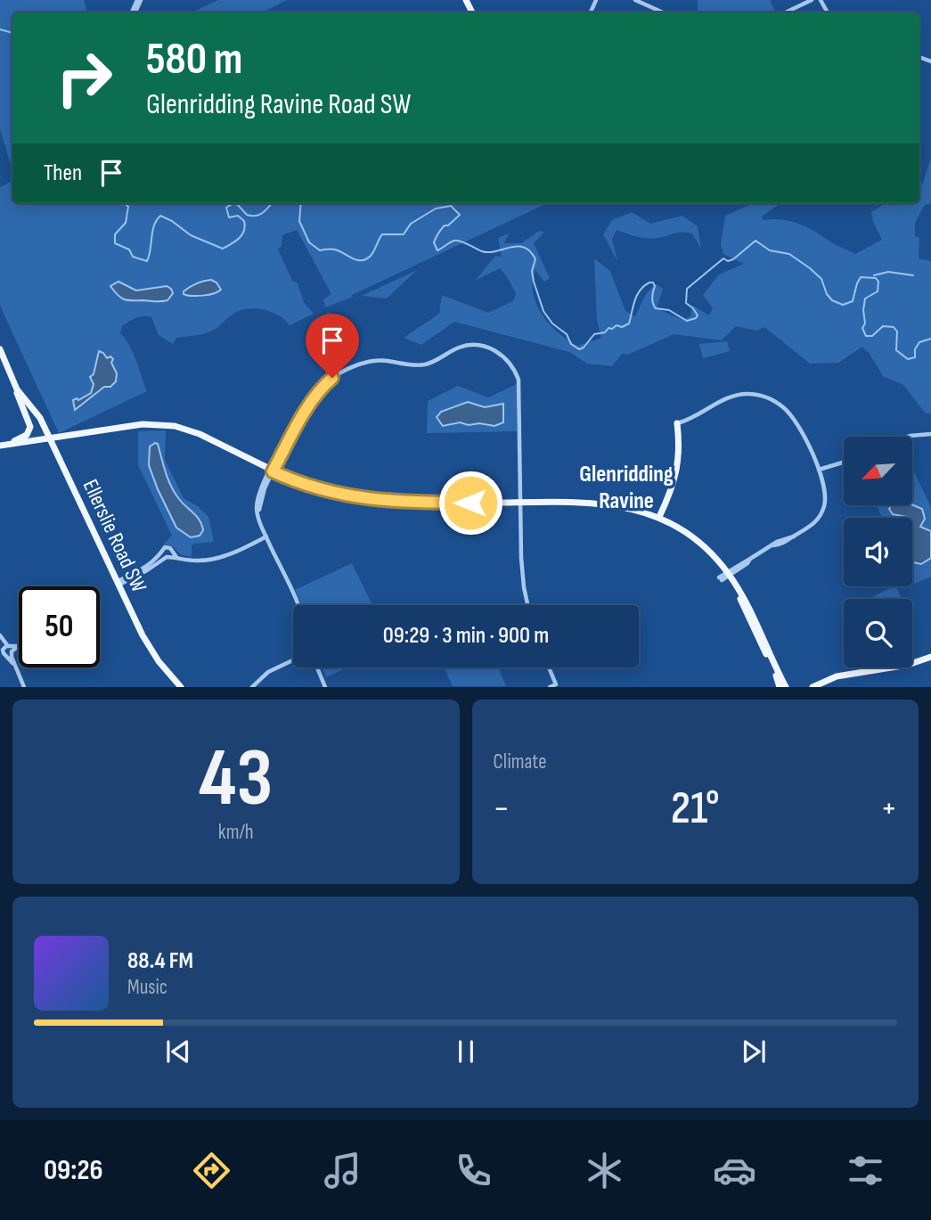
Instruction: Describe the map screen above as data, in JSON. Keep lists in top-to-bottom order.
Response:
{
  "streets": {
    "main road": ["Ellerslie Road SW"]
  },
  "districts": ["Glenridding Ravine"],
  "north": "bottom left",
  "page": {
    "turn": ["580 m", "Glenridding Ravine Road SW"],
    "then": "Then",
    "limit": "50",
    "trip": "09:29 · 3 min · 900 m",
    "tile": [
      ["43", "km/h"],
      "Climate"
    ],
    "heat": ["−", "21°", "+"],
    "song": ["88.4 FM", "Music"],
    "tabs": "09:26"
  }
}
